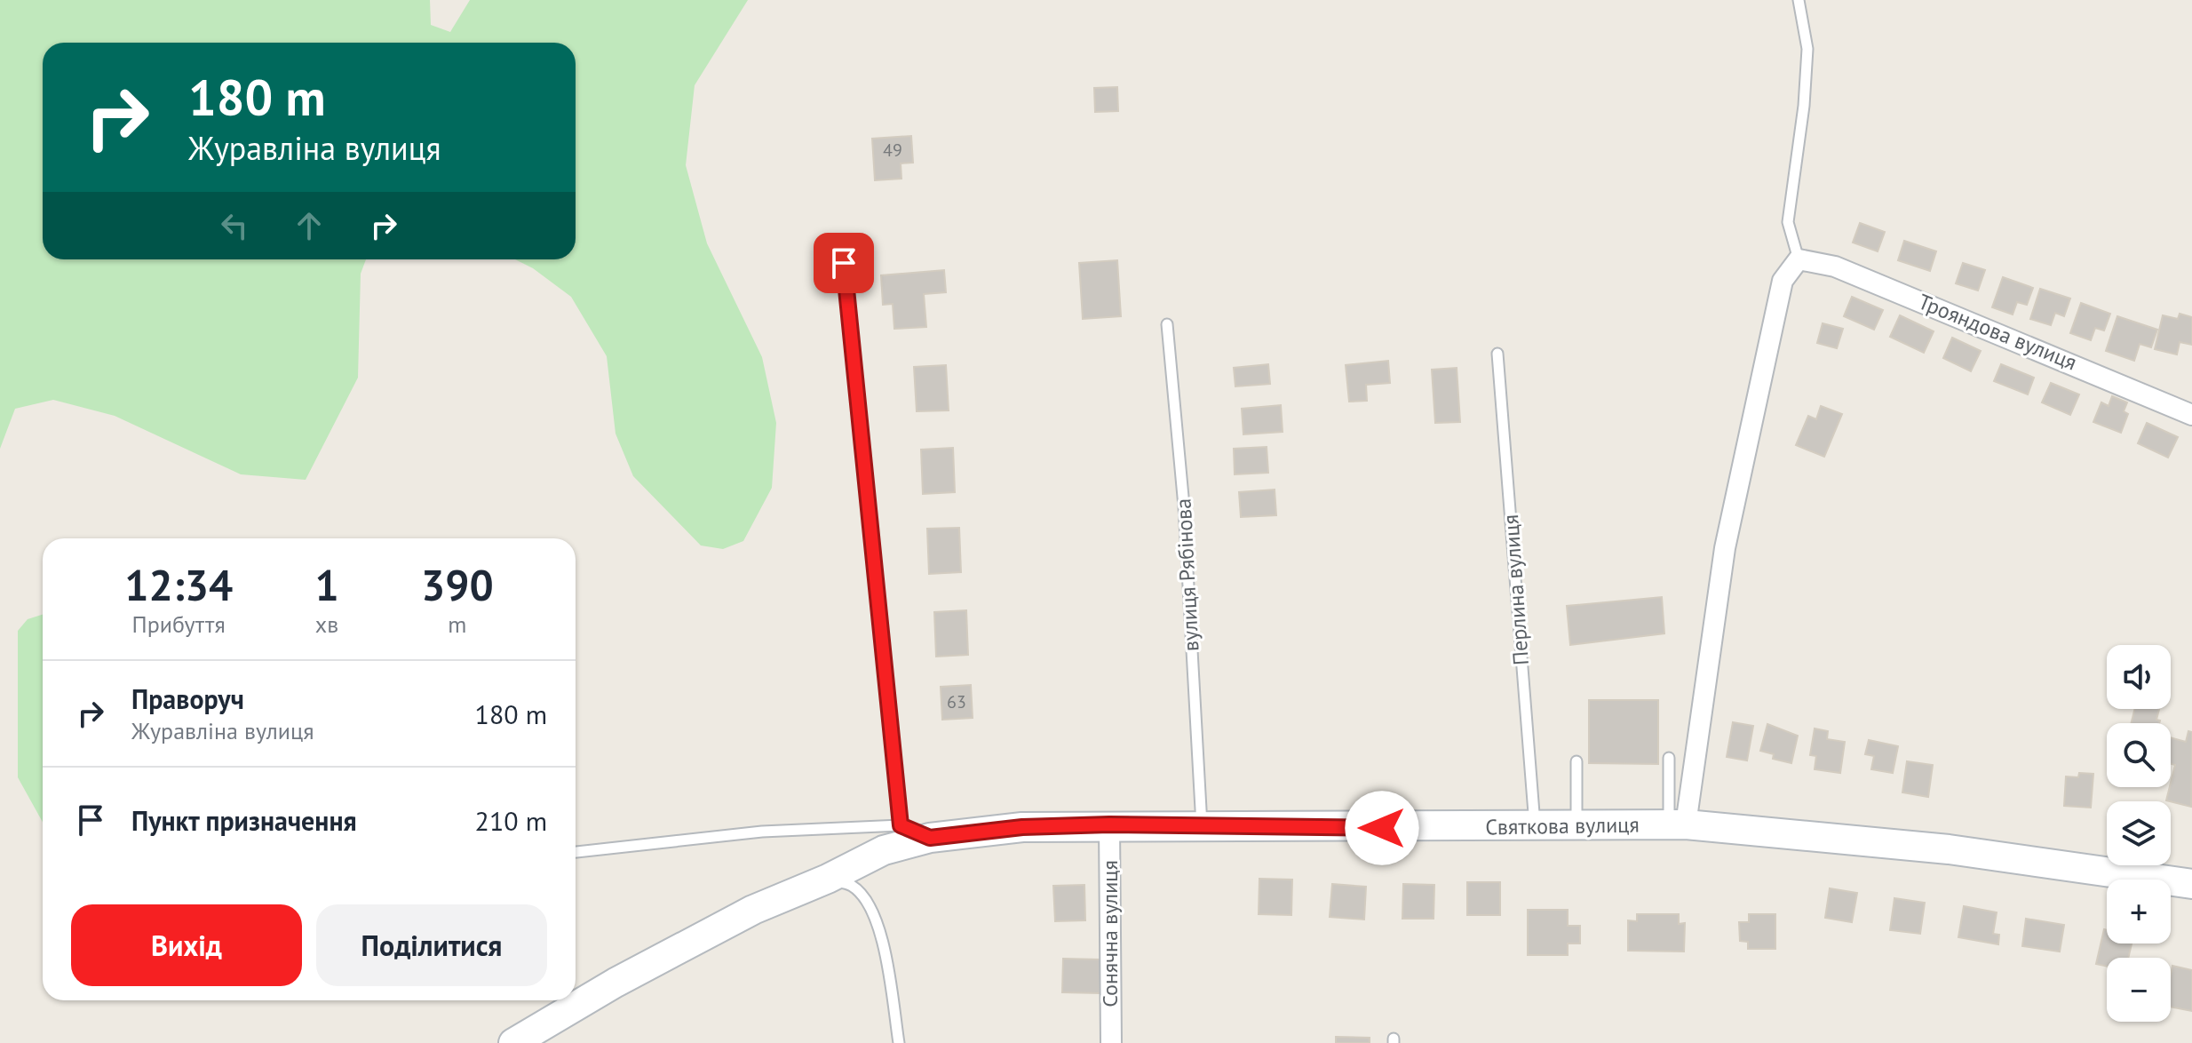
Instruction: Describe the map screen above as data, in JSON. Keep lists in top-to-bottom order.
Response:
{
  "streets": {
    "main road": ["Святкова вулиця"],
    "street": ["Трояндова вулиця", "Сонячна вулиця"],
    "lane": ["вулиця Рябінова", "Перлина вулиця"]
  },
  "crossings": [
    ["вулиця Рябінова", "Святкова вулиця"],
    ["Перлина вулиця", "Святкова вулиця"],
    ["Святкова вулиця", "Сонячна вулиця"]
  ],
  "house_numbers": ["49", "63"],
  "page": {
    "turn": ["180 m", "Журавліна вулиця"],
    "eta": [
      "12:34",
      "Прибуття",
      "1",
      "хв",
      "390",
      "m"
    ],
    "map_buttons": ["+", "−"],
    "list": [
      {
        "name": "Праворуч",
        "note": "Журавліна вулиця",
        "value": "180 m"
      },
      {
        "name": "Пункт призначення",
        "value": "210 m"
      }
    ],
    "buttons": ["Вихід", "Поділитися"]
  }
}
